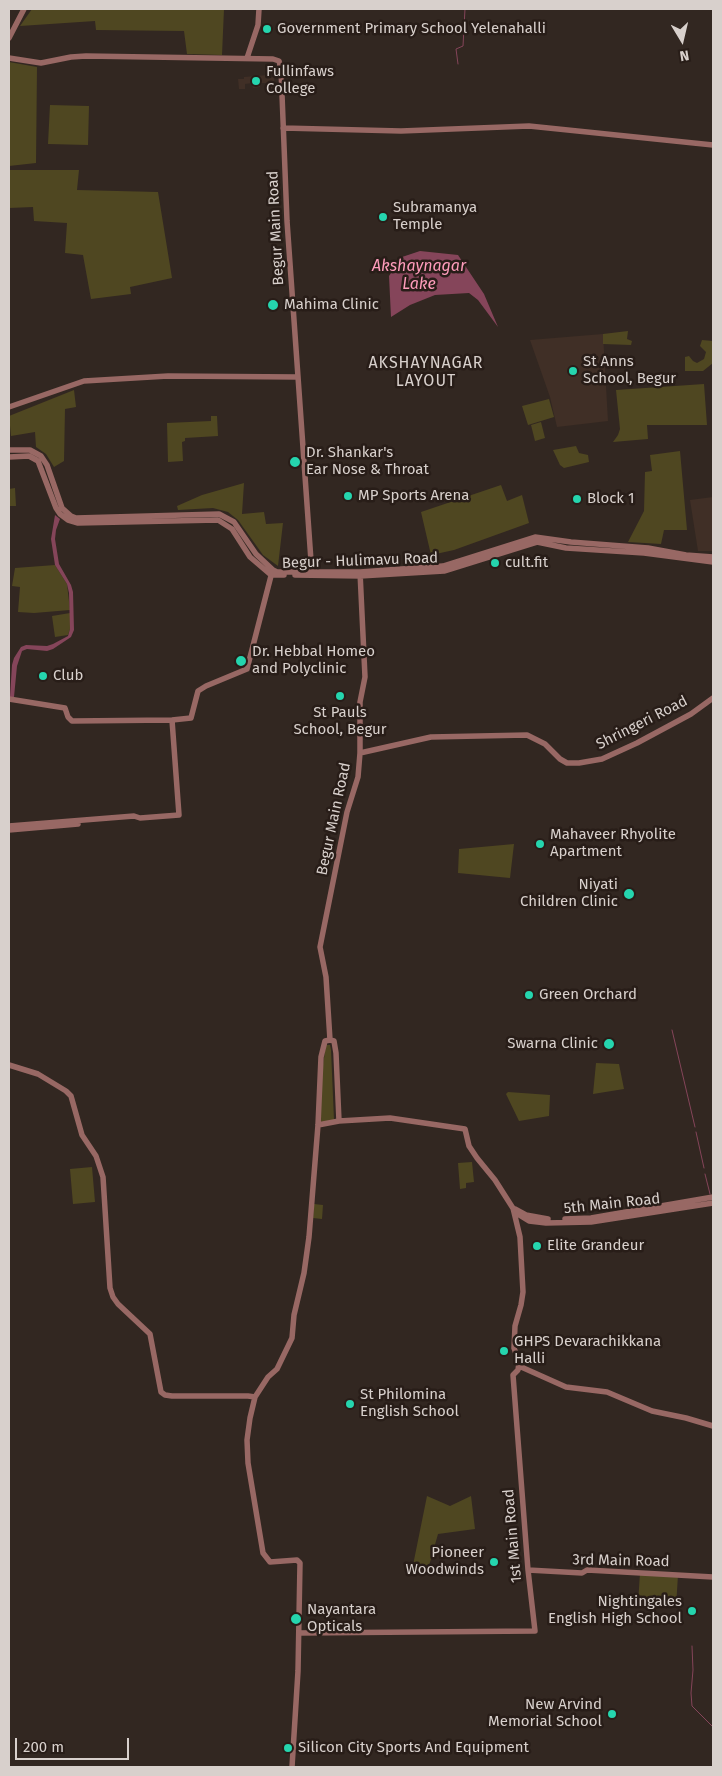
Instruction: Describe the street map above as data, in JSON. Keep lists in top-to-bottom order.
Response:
{
  "streets": {
    "street": [
      "Begur Main Road",
      "Begur - Hulimavu Road",
      "Shringeri Road",
      "5th Main Road",
      "1st Main Road",
      "3rd Main Road"
    ]
  },
  "crossings": [
    ["Begur Main Road", "Begur - Hulimavu Road"],
    ["Begur Main Road", "Shringeri Road"],
    ["5th Main Road", "1st Main Road"],
    ["1st Main Road", "3rd Main Road"]
  ],
  "districts": ["AKSHAYNAGAR LAYOUT"],
  "water": ["Akshaynagar Lake"],
  "places": [
    "Government Primary School Yelenahalli",
    "Fullinfaws College",
    "Subramanya Temple",
    "Mahima Clinic",
    "St Anns School, Begur",
    "Dr. Shankar's Ear Nose & Throat",
    "MP Sports Arena",
    "Block 1",
    "cult.fit",
    "Dr. Hebbal Homeo and Polyclinic",
    "Club",
    "St Pauls School, Begur",
    "Mahaveer Rhyolite Apartment",
    "Niyati Children Clinic",
    "Green Orchard",
    "Swarna Clinic",
    "Elite Grandeur",
    "GHPS Devarachikkana Halli",
    "St Philomina English School",
    "Pioneer Woodwinds",
    "Nightingales English High School",
    "Nayantara Opticals",
    "New Arvind Memorial School",
    "Silicon City Sports And Equipment"
  ],
  "scale_bar": "200 m",
  "north": "bottom"
}
